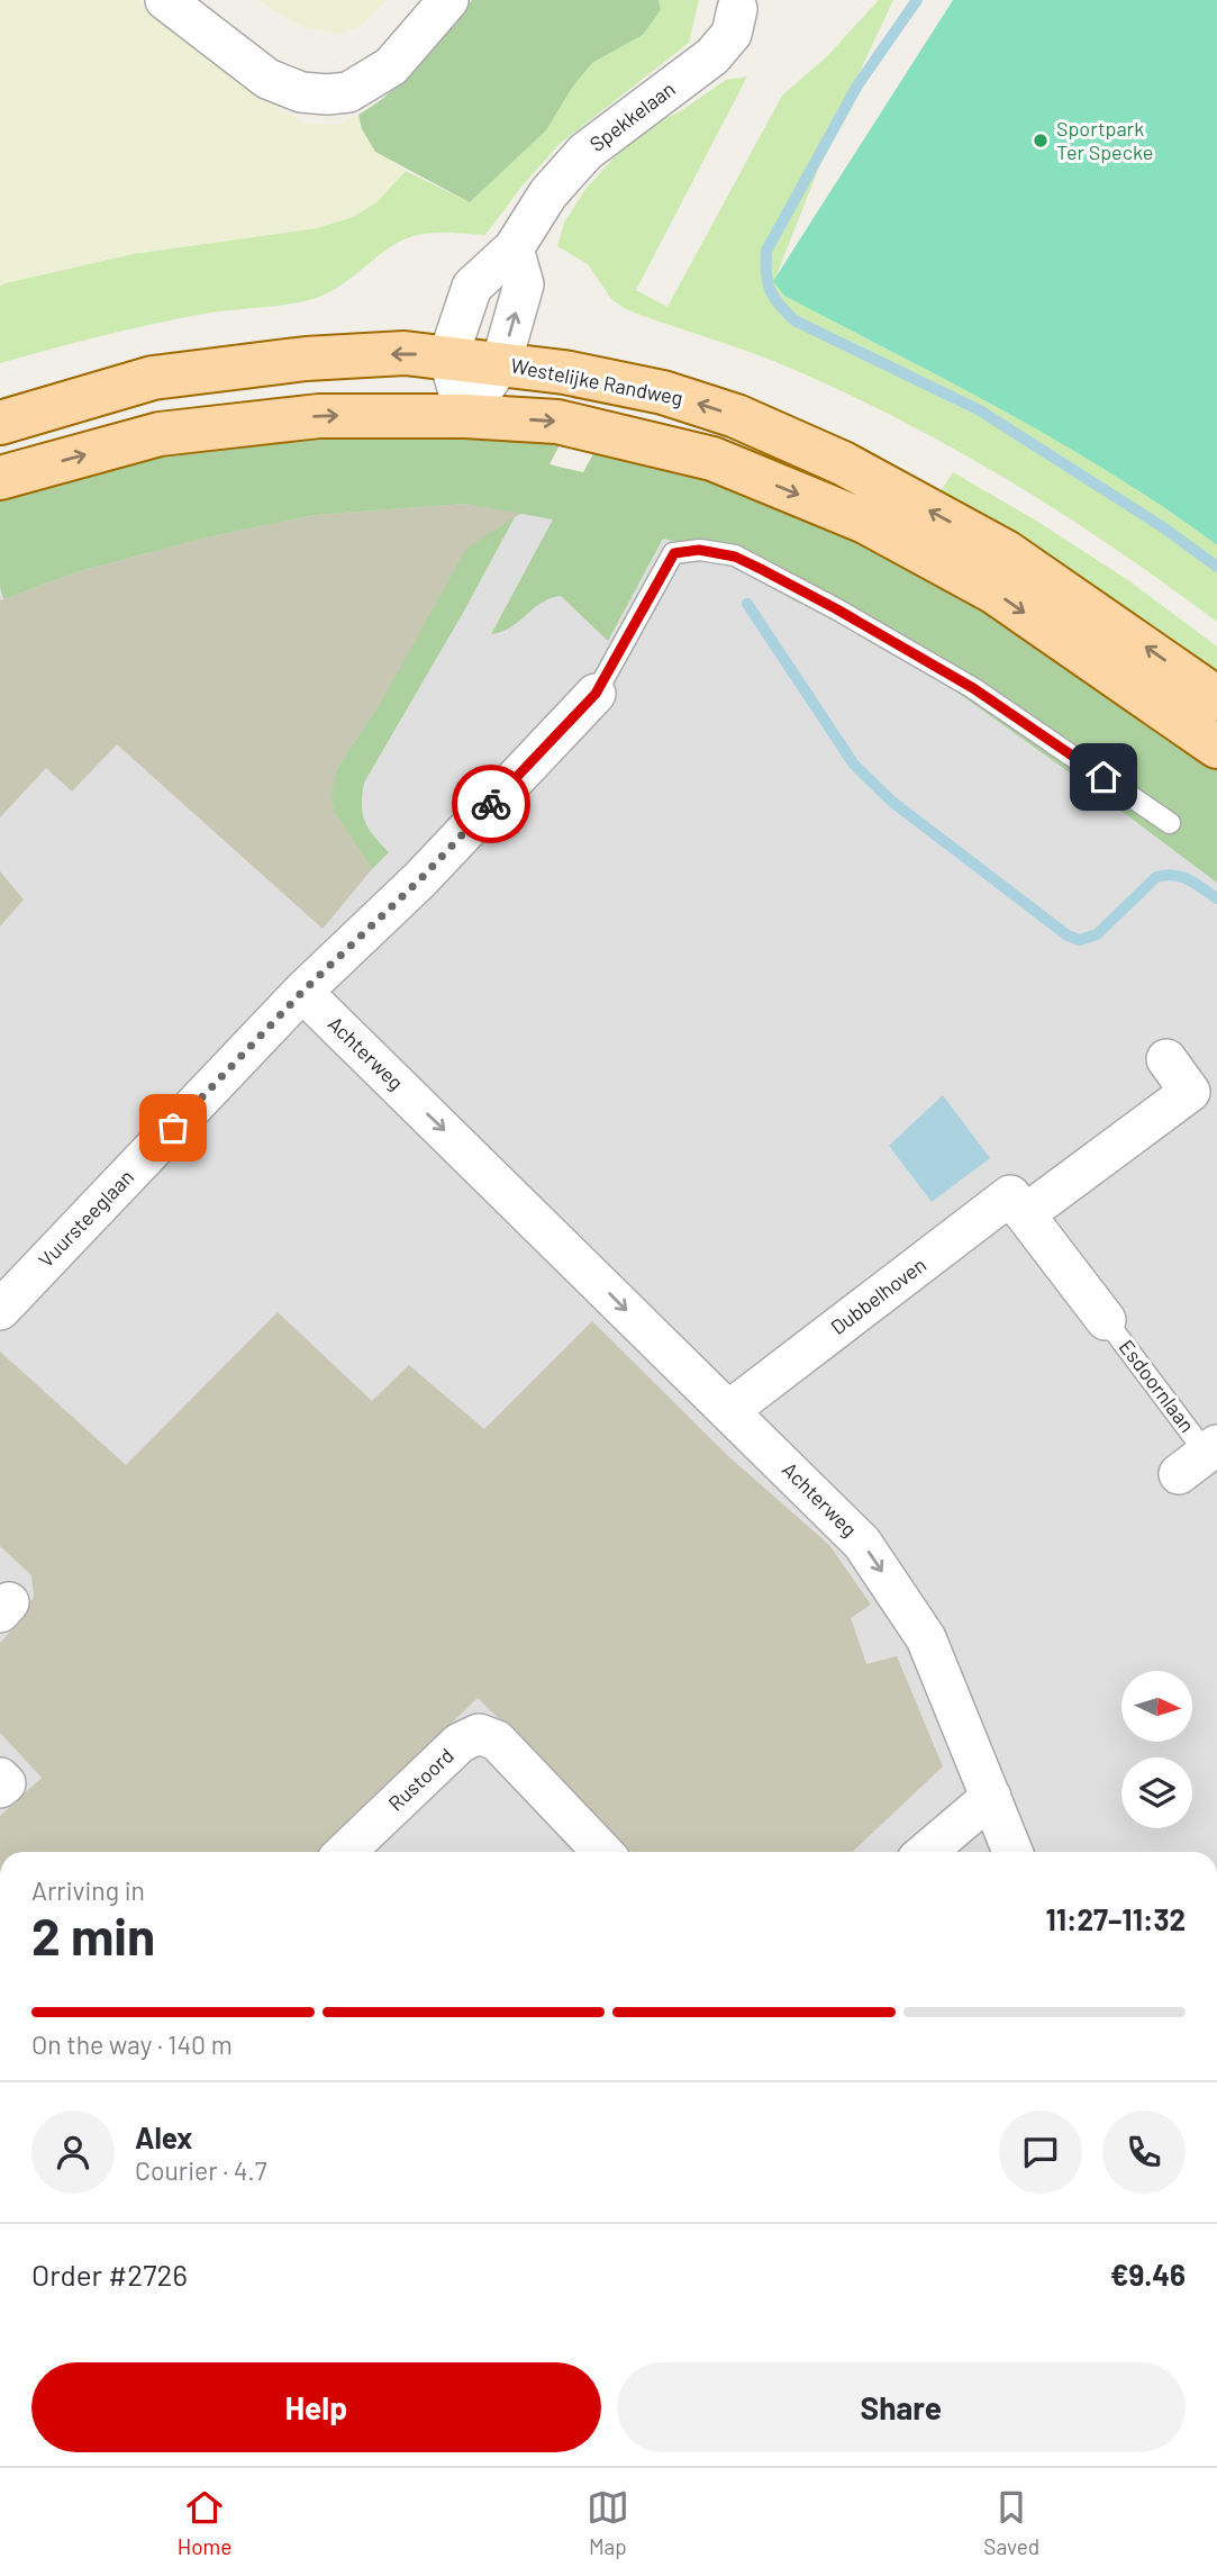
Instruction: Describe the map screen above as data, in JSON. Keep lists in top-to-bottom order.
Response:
{
  "streets": {
    "main road": ["Westelijke Randweg"],
    "street": [
      "Spekkelaan",
      "Achterweg",
      "Vuursteeglaan",
      "Dubbelhoven",
      "Rustoord"
    ],
    "lane": ["Esdoornlaan"]
  },
  "crossings": [
    ["Spekkelaan", "Westelijke Randweg"],
    ["Achterweg", "Vuursteeglaan"],
    ["Achterweg", "Dubbelhoven"]
  ],
  "one_way": ["Achterweg"],
  "places": ["Sportpark Ter Specke"],
  "north": "right",
  "page": {
    "heading": ["2 min", "Arriving in", "11:27–11:32"],
    "panel": [
      "Alex",
      "Courier · 4.7",
      "Order #2726",
      "€9.46"
    ],
    "bar": "On the way · 140 m",
    "buttons": ["Help", "Share"],
    "tabs": ["Home", "Map", "Saved"]
  }
}
